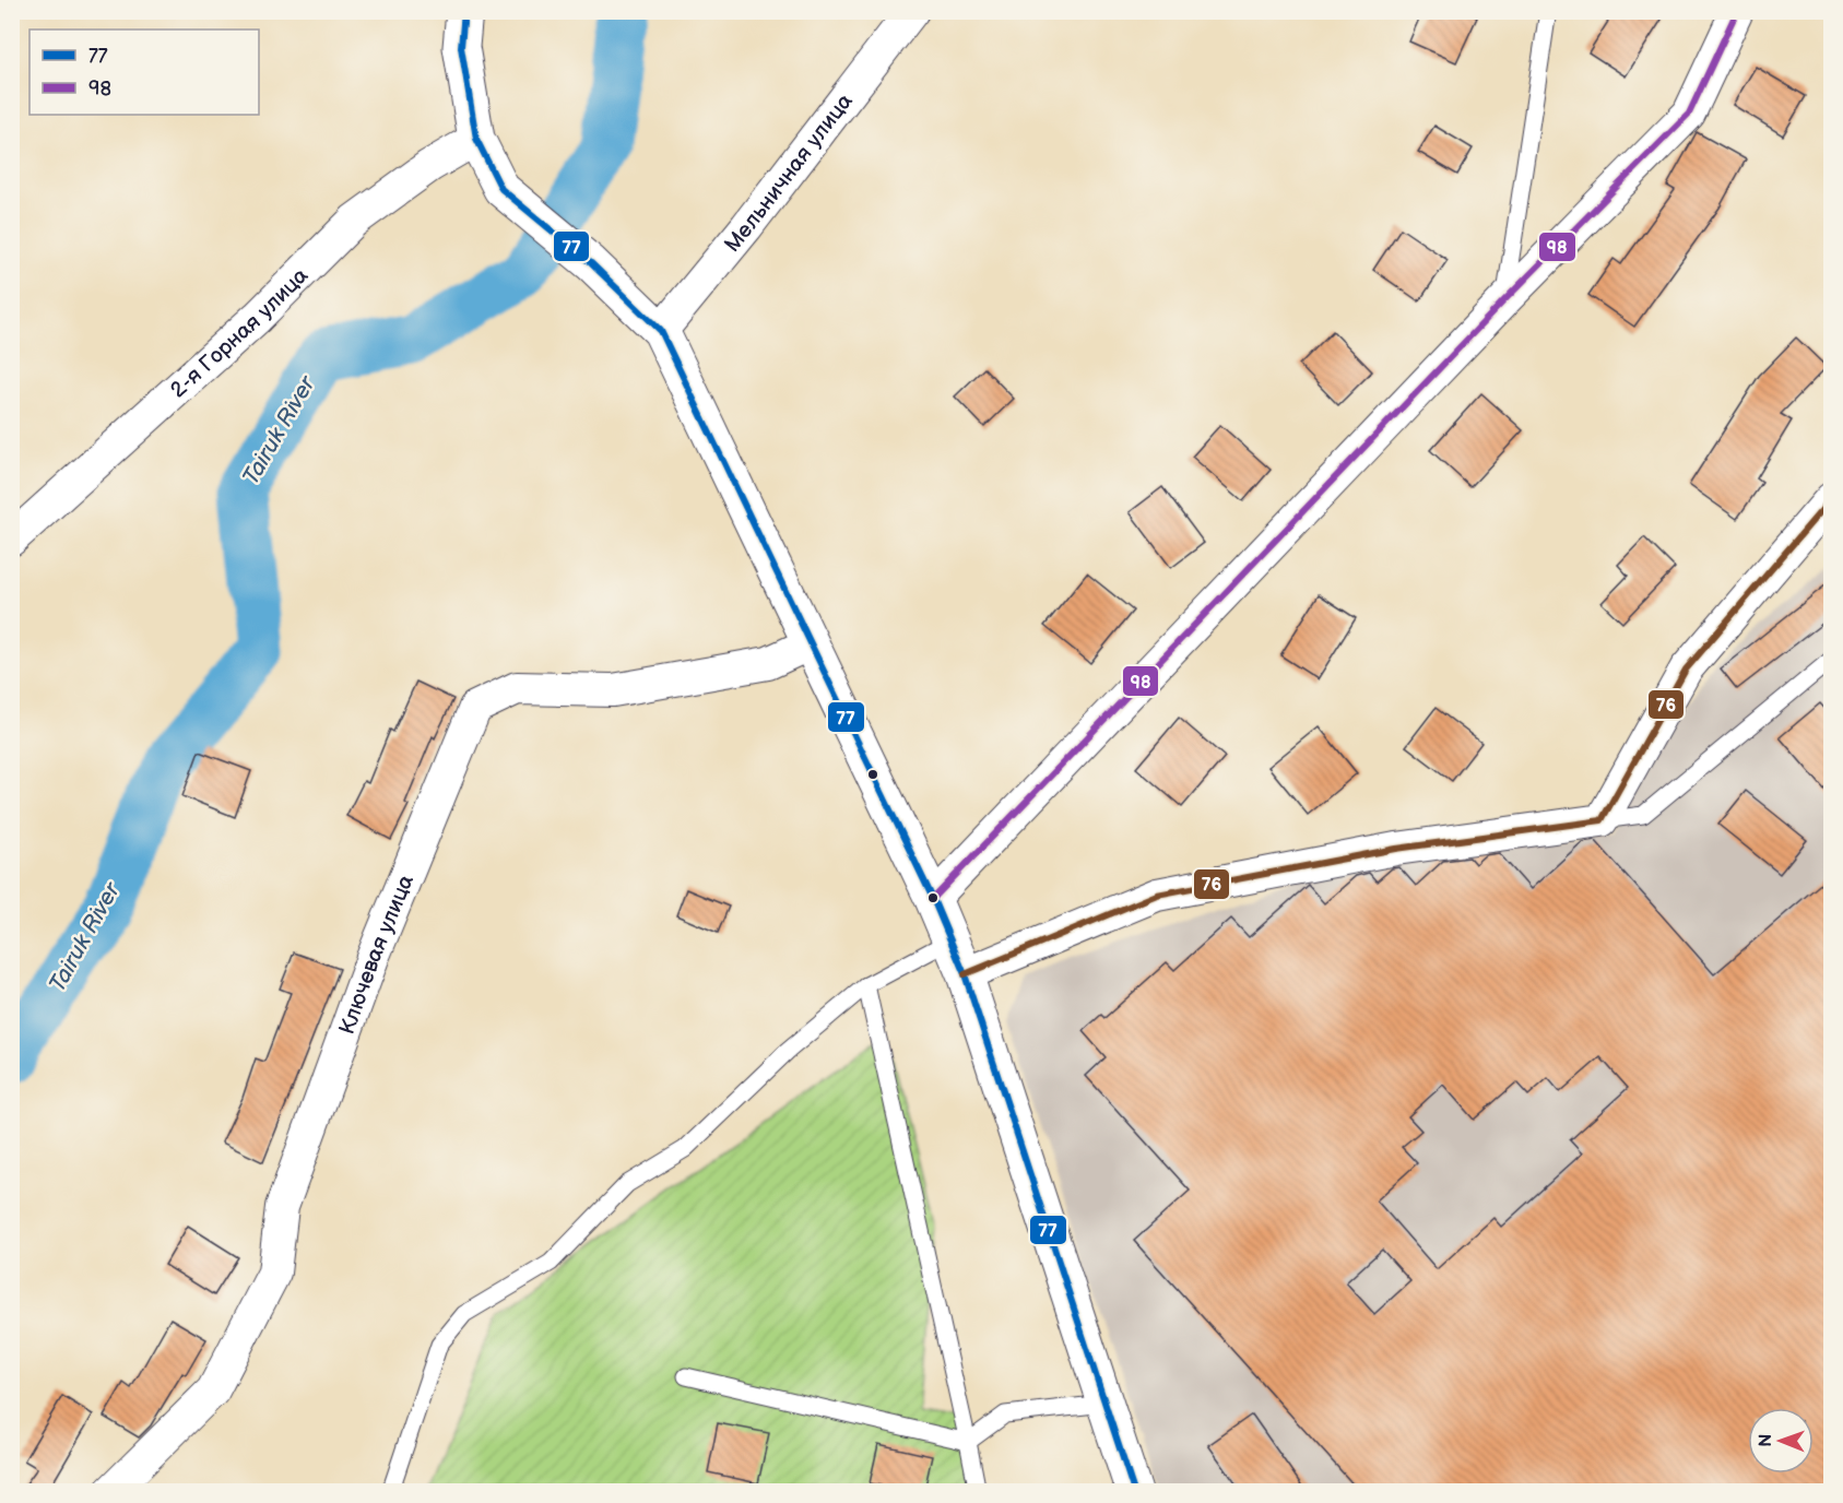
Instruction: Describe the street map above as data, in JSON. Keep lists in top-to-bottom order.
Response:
{
  "streets": {
    "street": ["Мельничная улица", "2-я Горная улица", "Ключевая улица"]
  },
  "water": ["Tairuk River"],
  "lines": ["transit line 77", "transit line 98", "transit line 76"],
  "legend": ["77", "98"],
  "north": "left"
}
